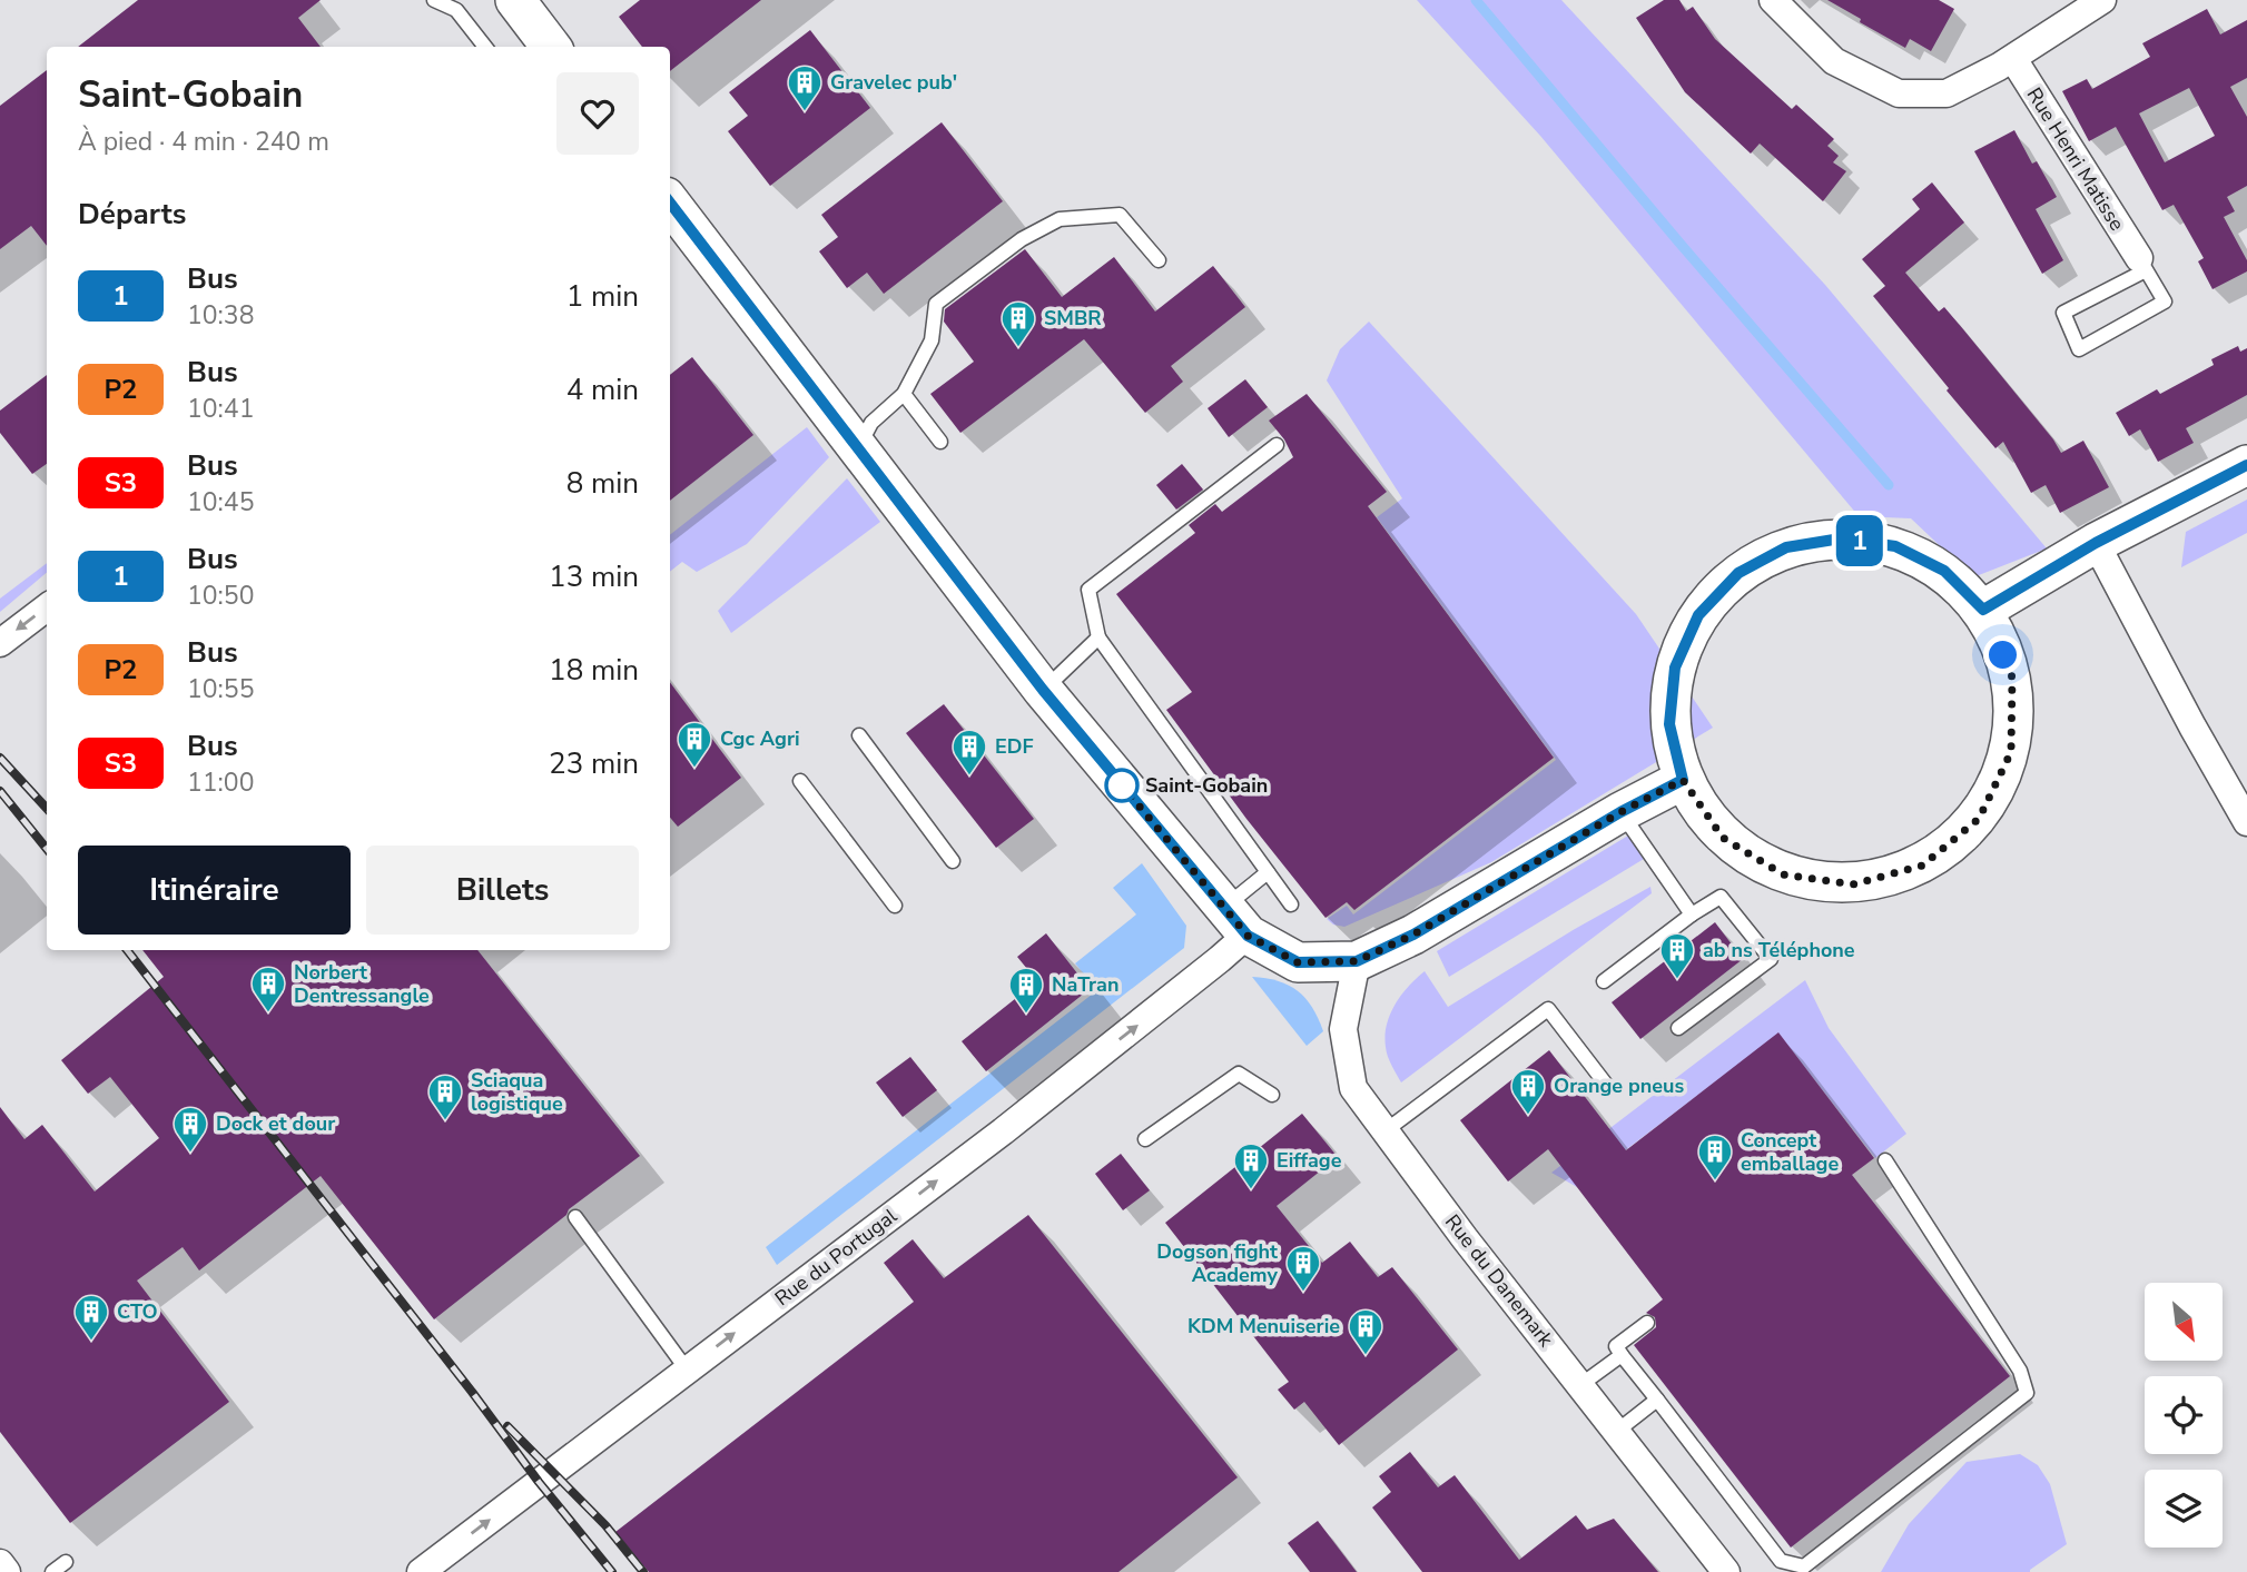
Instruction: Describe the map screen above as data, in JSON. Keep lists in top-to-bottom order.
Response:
{
  "streets": {
    "street": ["Rue Henri Matisse", "Rue du Portugal", "Rue du Danemark"]
  },
  "one_way": ["Rue du Portugal"],
  "places": {
    "building": [
      "Gravelec pub'",
      "SMBR",
      "Cgc Agri",
      "EDF",
      "ab ns Téléphone",
      "Norbert Dentressangle",
      "NaTran",
      "Orange pneus",
      "Sciaqua logistique",
      "Dock et dour",
      "Concept emballage",
      "Eiffage",
      "Dogson fight Academy",
      "CTO",
      "KDM Menuiserie"
    ],
    "other": ["Saint-Gobain"]
  },
  "lines": ["bus line 1"],
  "north": "bottom right",
  "page": {
    "on_map": "1",
    "heading": [
      ["Saint-Gobain", "À pied · 4 min · 240 m"],
      "Départs"
    ],
    "list": [
      {
        "mark": "1",
        "name": "Bus",
        "note": "10:38",
        "value": "1 min"
      },
      {
        "mark": "P2",
        "name": "Bus",
        "note": "10:41",
        "value": "4 min"
      },
      {
        "mark": "S3",
        "name": "Bus",
        "note": "10:45",
        "value": "8 min"
      },
      {
        "mark": "1",
        "name": "Bus",
        "note": "10:50",
        "value": "13 min"
      },
      {
        "mark": "P2",
        "name": "Bus",
        "note": "10:55",
        "value": "18 min"
      },
      {
        "mark": "S3",
        "name": "Bus",
        "note": "11:00",
        "value": "23 min"
      }
    ],
    "buttons": ["Itinéraire", "Billets"]
  }
}
